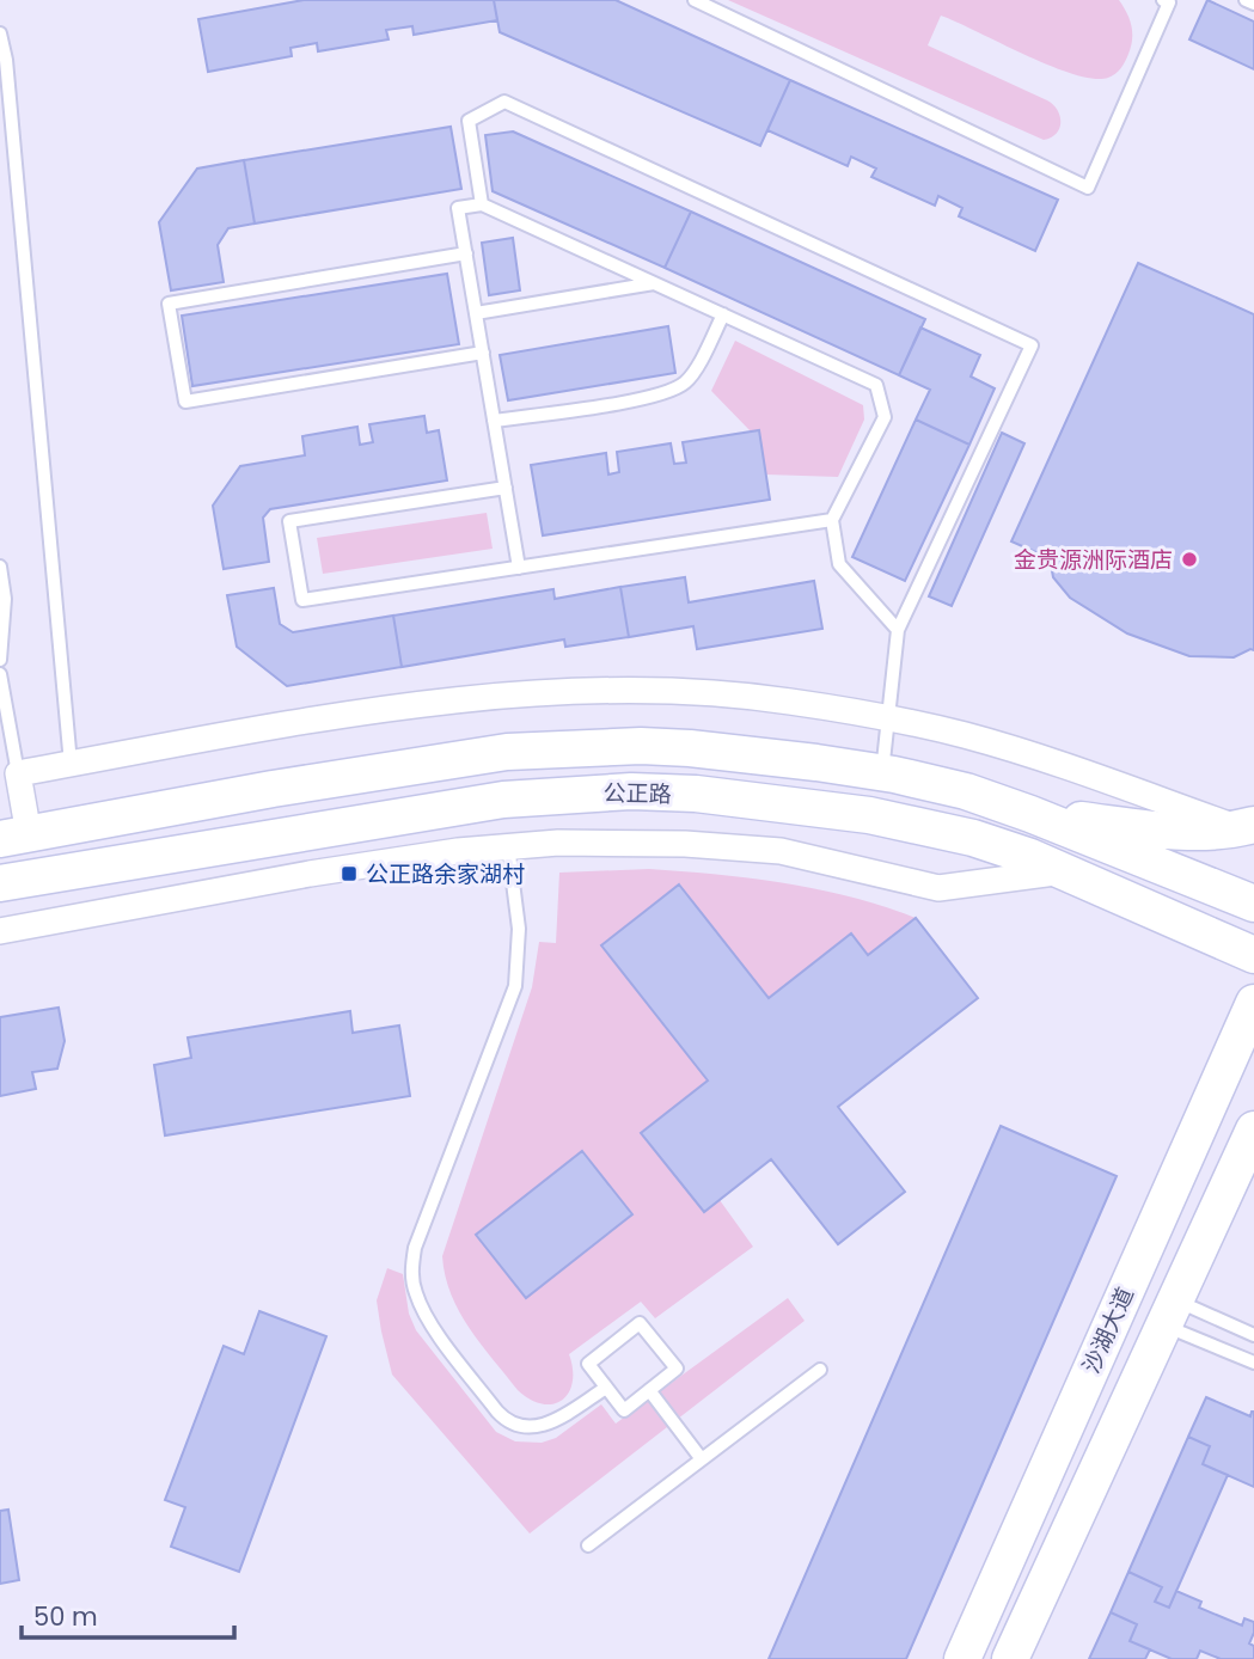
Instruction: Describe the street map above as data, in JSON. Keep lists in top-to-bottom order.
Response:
{
  "streets": {
    "main road": ["公正路", "沙湖大道"]
  },
  "places": {
    "other": ["金贵源洲际酒店"],
    "transit": ["公正路余家湖村"]
  },
  "scale_bar": "50 m"
}
